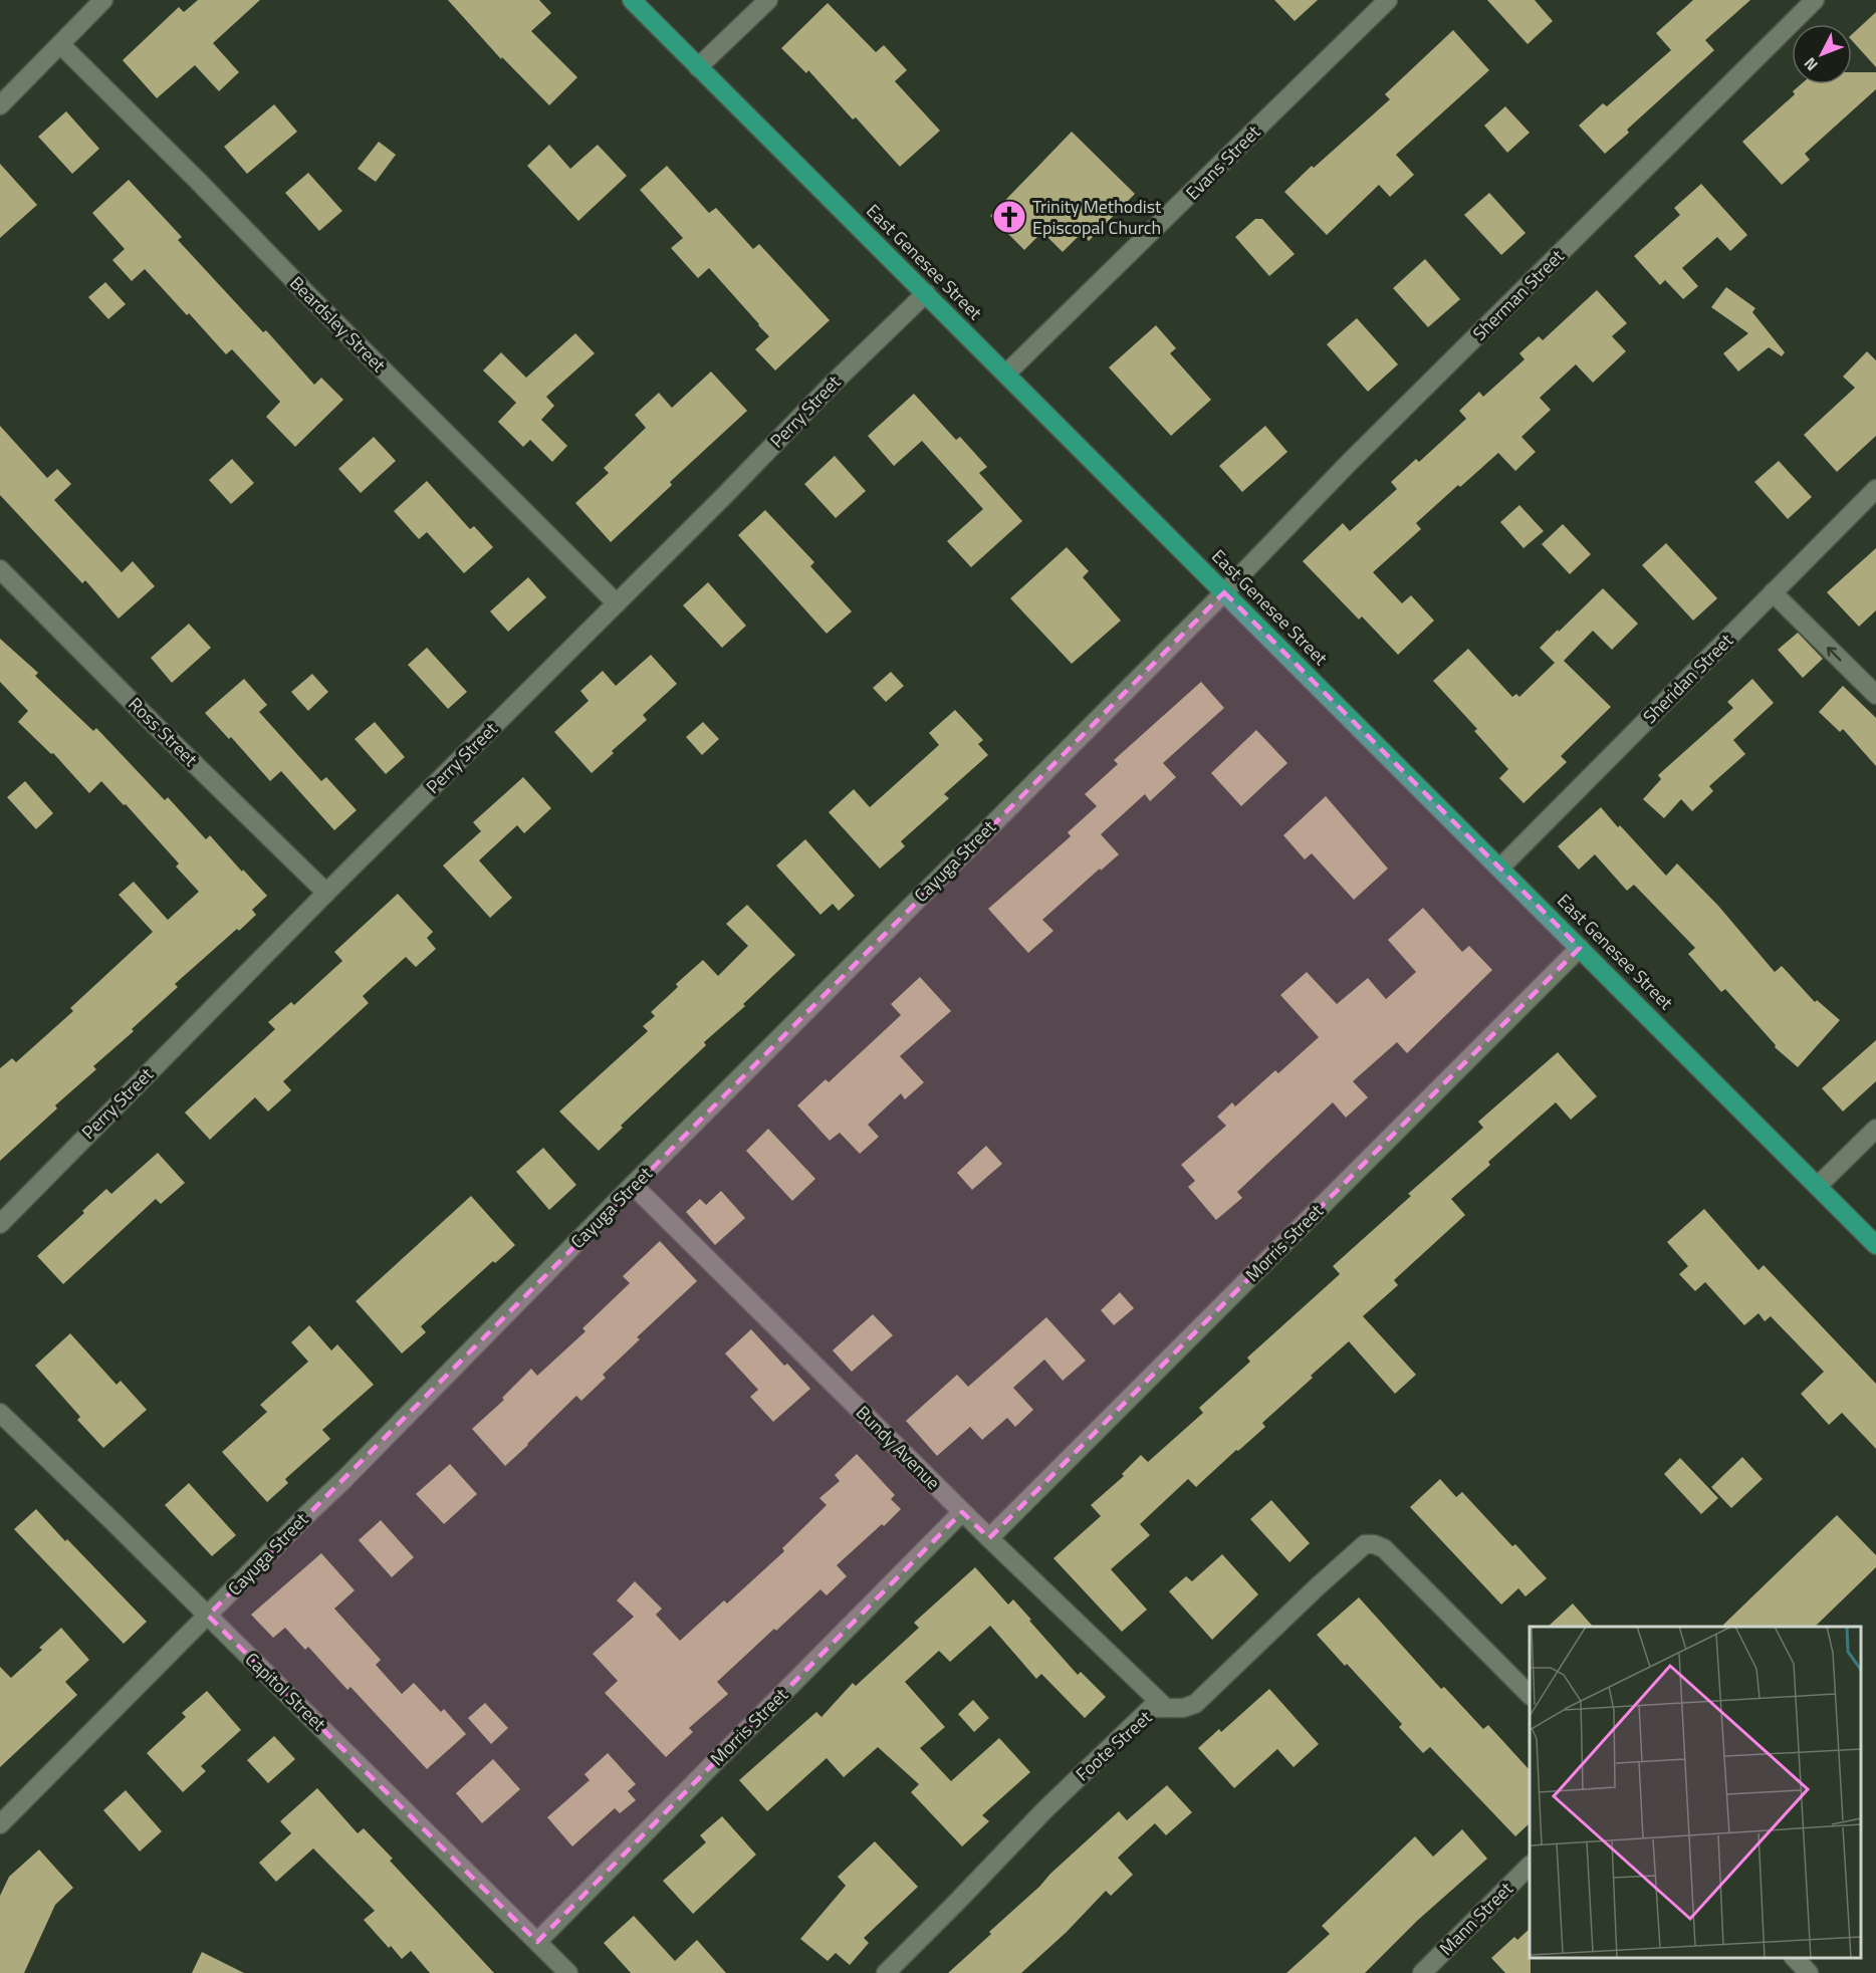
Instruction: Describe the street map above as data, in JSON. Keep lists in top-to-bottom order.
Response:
{
  "streets": {
    "highway": ["East Genesee Street"],
    "street": [
      "Evans Street",
      "Sherman Street",
      "Beardsley Street",
      "Perry Street",
      "Sheridan Street",
      "Ross Street",
      "Cayuga Street",
      "Morris Street",
      "Bundy Avenue",
      "Capitol Street",
      "Foote Street",
      "Mann Street"
    ]
  },
  "crossings": [
    ["Evans Street", "East Genesee Street"],
    ["East Genesee Street", "Sherman Street"],
    ["East Genesee Street", "Perry Street"],
    ["East Genesee Street", "Sheridan Street"],
    ["East Genesee Street", "Cayuga Street"],
    ["East Genesee Street", "Morris Street"],
    ["Sherman Street", "Cayuga Street"],
    ["Beardsley Street", "Perry Street"],
    ["Perry Street", "Ross Street"],
    ["Cayuga Street", "Bundy Avenue"],
    ["Cayuga Street", "Capitol Street"],
    ["Morris Street", "Bundy Avenue"],
    ["Morris Street", "Capitol Street"],
    ["Bundy Avenue", "Foote Street"]
  ],
  "places": {
    "church": ["Trinity Methodist Episcopal Church"]
  },
  "north": "bottom left"
}
